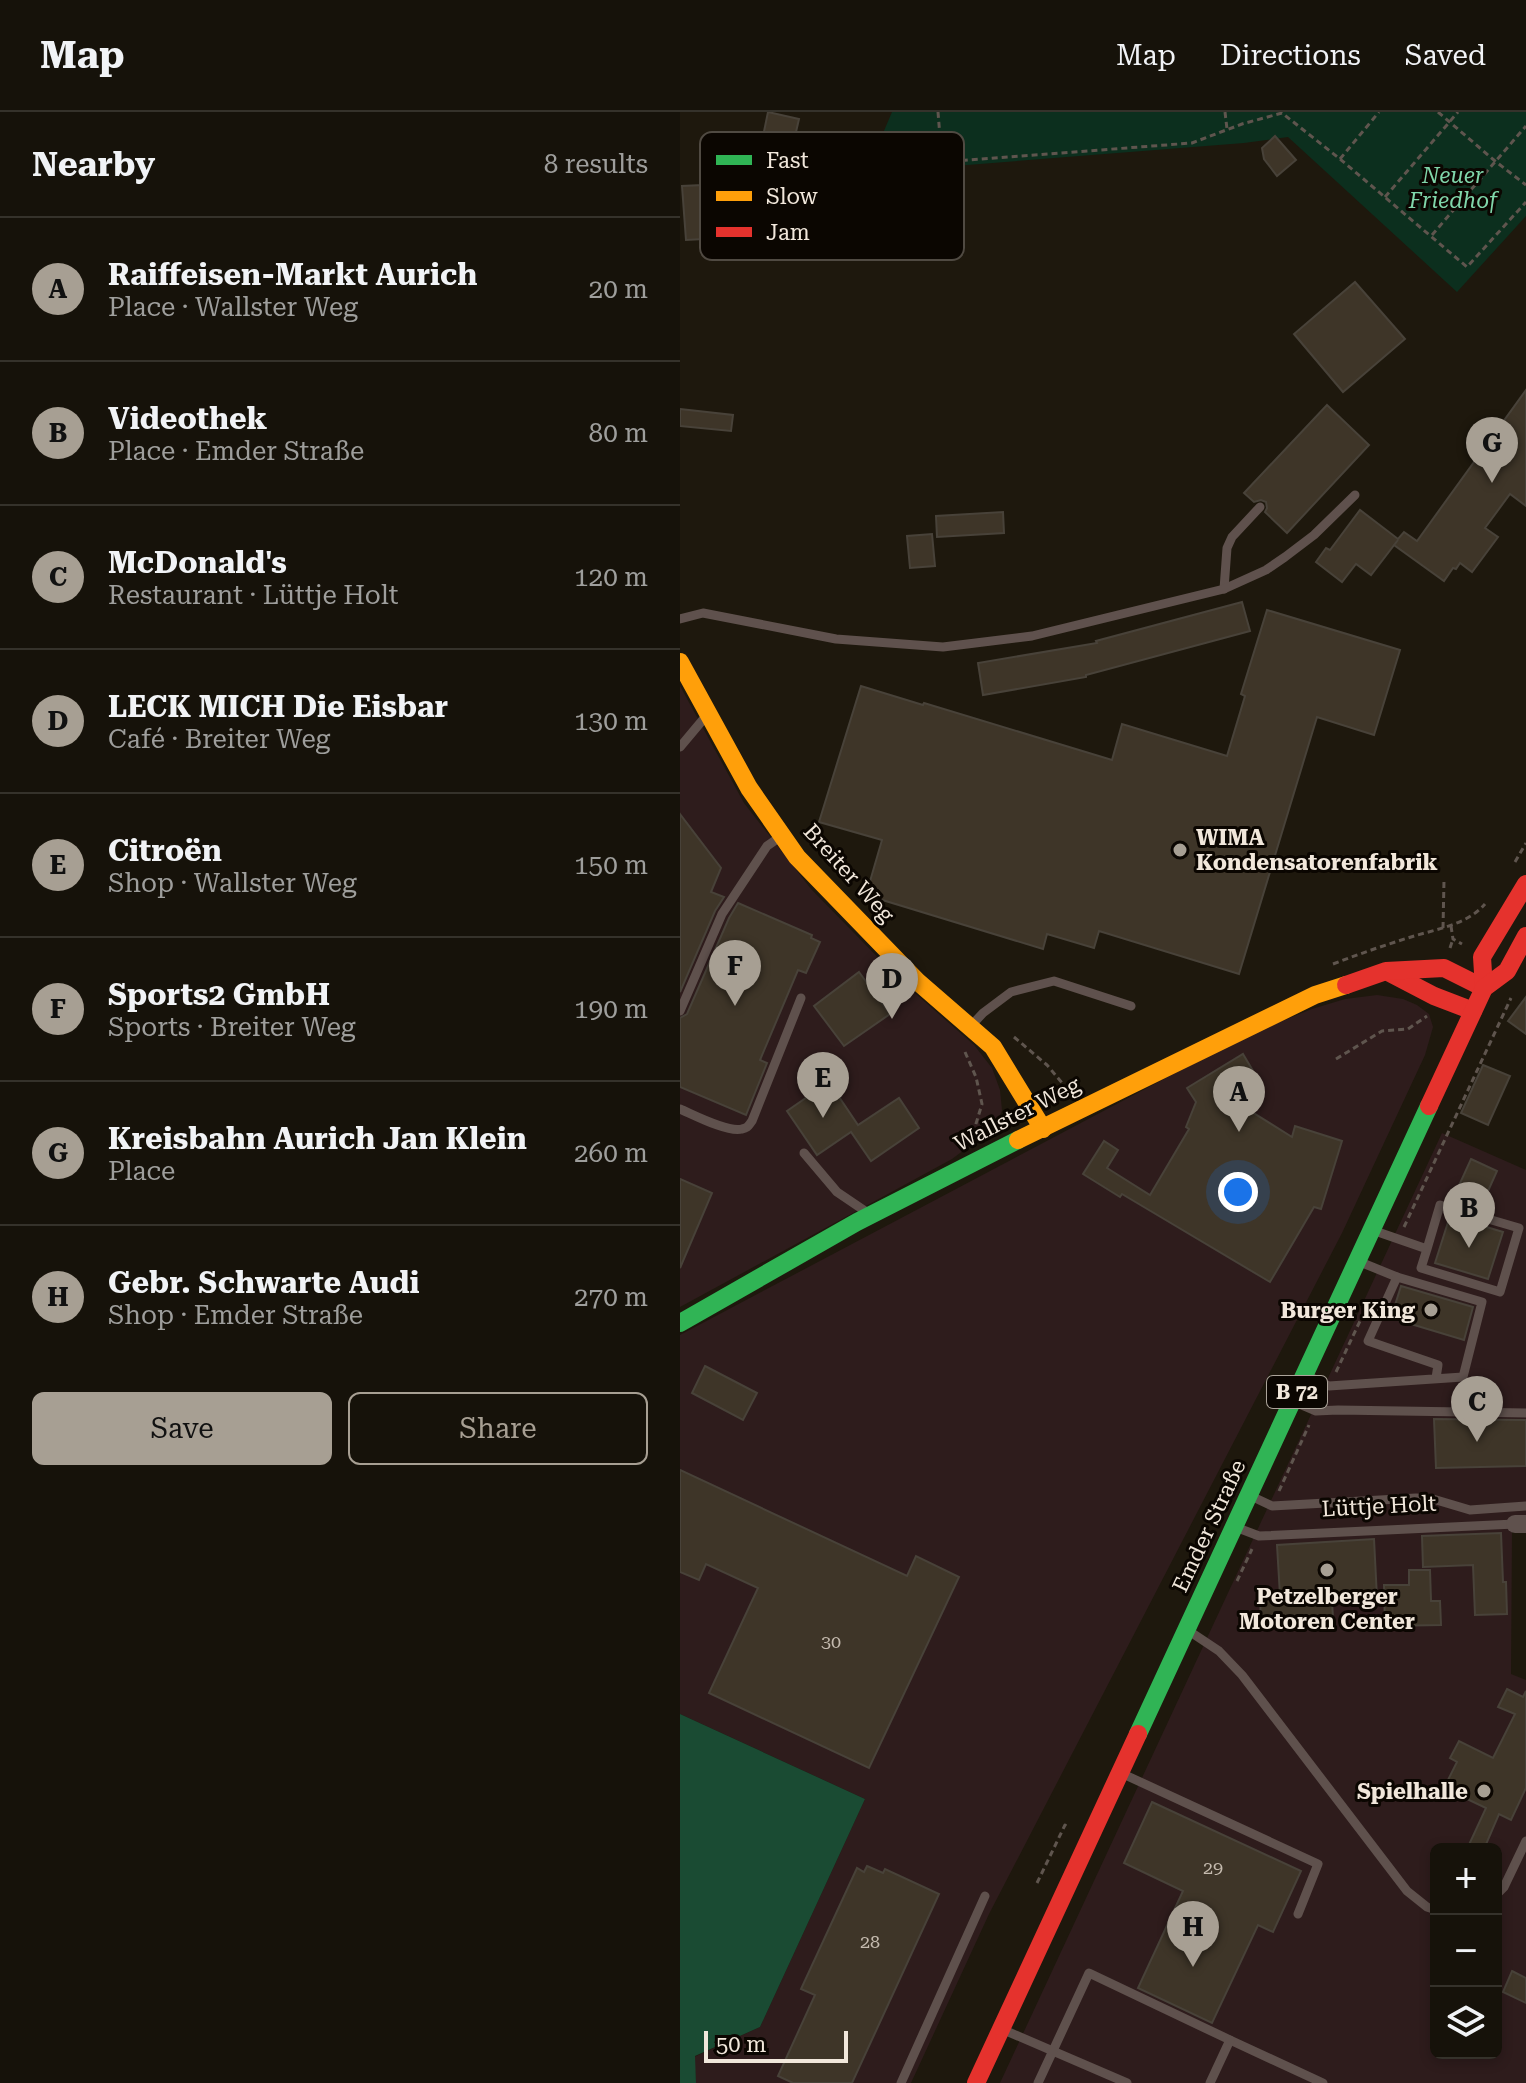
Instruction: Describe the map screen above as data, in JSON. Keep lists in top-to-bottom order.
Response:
{
  "streets": {
    "street": [
      "Breiter Weg",
      "Wallster Weg",
      "B 72",
      "Emder Straße"
    ],
    "lane": ["Lüttje Holt"]
  },
  "crossings": [
    ["Breiter Weg", "Wallster Weg"],
    ["Wallster Weg", "Emder Straße"],
    ["Lüttje Holt", "Emder Straße"]
  ],
  "parks": ["Neuer Friedhof"],
  "places": [
    "WIMA Kondensatorenfabrik",
    "Burger King",
    "Petzelberger Motoren Center",
    "Spielhalle"
  ],
  "house_numbers": ["30", "29", "28"],
  "legend": ["Fast", "Slow", "Jam"],
  "scale_bar": "50 m",
  "page": {
    "header": "Map",
    "nav": ["Map", "Directions", "Saved"],
    "heading": ["Nearby", "8 results"],
    "list": [
      {
        "mark": "A",
        "name": "Raiffeisen-Markt Aurich",
        "note": "Place · Wallster Weg",
        "value": "20 m"
      },
      {
        "mark": "B",
        "name": "Videothek",
        "note": "Place · Emder Straße",
        "value": "80 m"
      },
      {
        "mark": "C",
        "name": "McDonald's",
        "note": "Restaurant · Lüttje Holt",
        "value": "120 m"
      },
      {
        "mark": "D",
        "name": "LECK MICH Die Eisbar",
        "note": "Café · Breiter Weg",
        "value": "130 m"
      },
      {
        "mark": "E",
        "name": "Citroën",
        "note": "Shop · Wallster Weg",
        "value": "150 m"
      },
      {
        "mark": "F",
        "name": "Sports2 GmbH",
        "note": "Sports · Breiter Weg",
        "value": "190 m"
      },
      {
        "mark": "G",
        "name": "Kreisbahn Aurich Jan Klein",
        "note": "Place",
        "value": "260 m"
      },
      {
        "mark": "H",
        "name": "Gebr. Schwarte Audi",
        "note": "Shop · Emder Straße",
        "value": "270 m"
      }
    ],
    "pins": [
      "G",
      "F",
      "D",
      "E",
      "A",
      "B",
      "C",
      "H"
    ],
    "buttons": ["Save", "Share"],
    "map_buttons": ["+", "−"],
    "scale": "50 m"
  }
}
